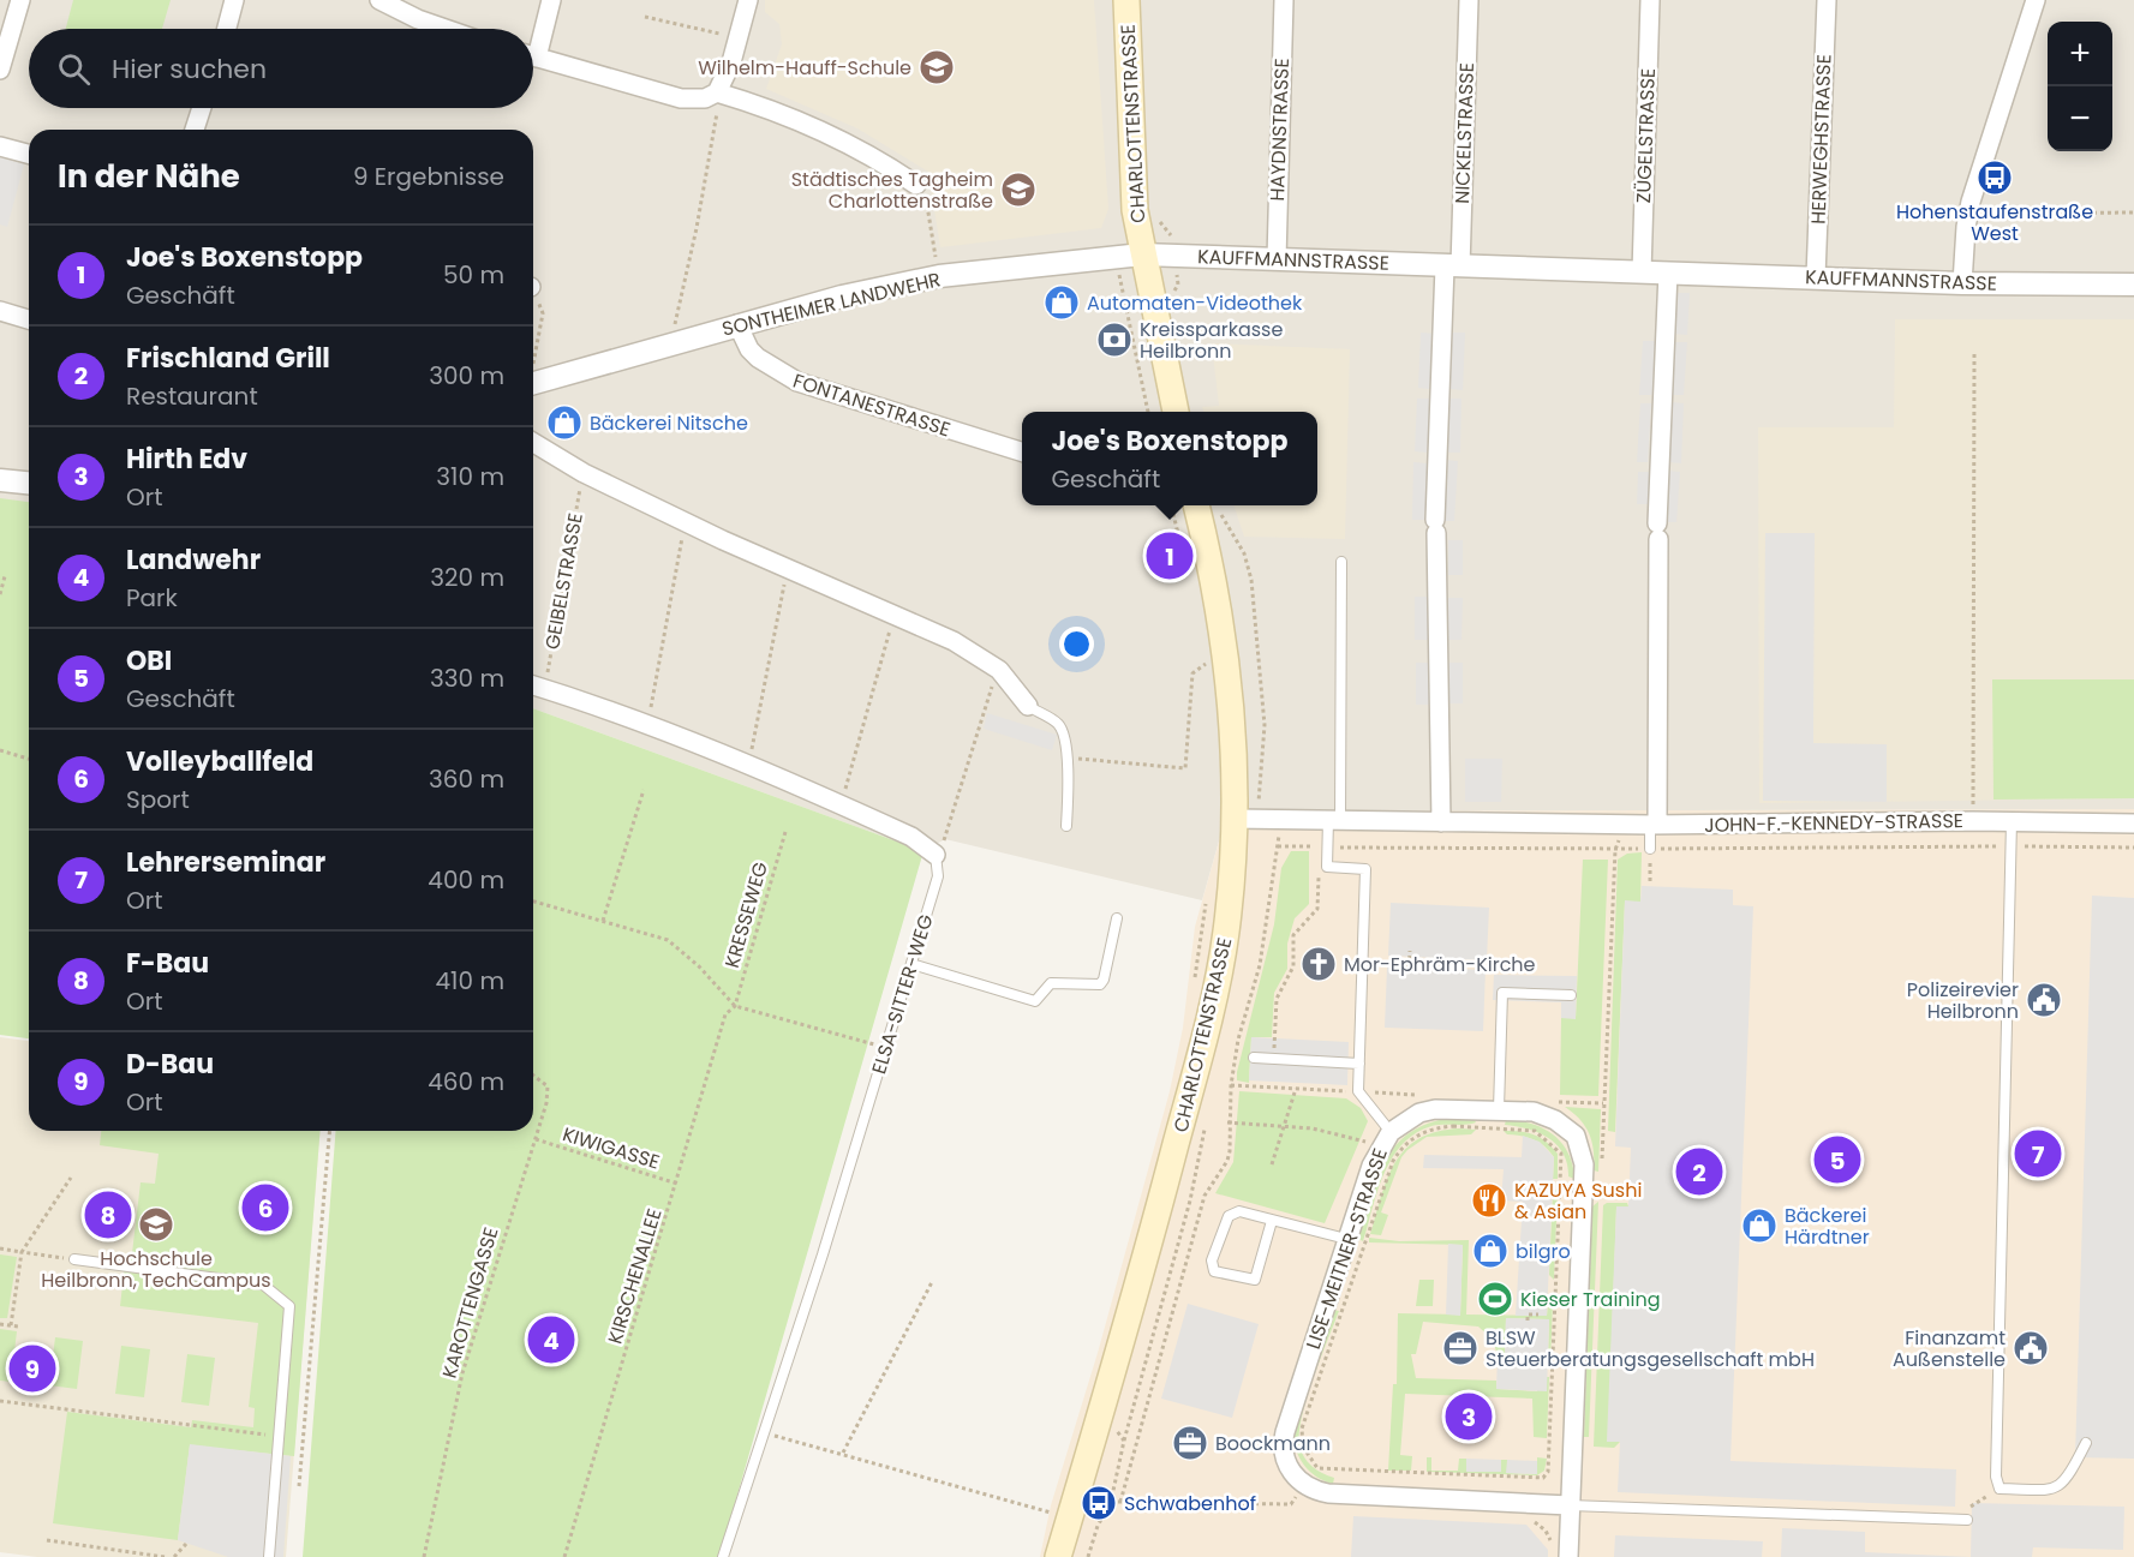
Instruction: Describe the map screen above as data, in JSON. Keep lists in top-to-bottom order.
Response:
{
  "streets": {
    "main road": ["CHARLOTTENSTRASSE"],
    "street": [
      "HAYDNSTRASSE",
      "NICKELSTRASSE",
      "ZÜGELSTRASSE",
      "HERWEGHSTRASSE",
      "KAUFFMANNSTRASSE",
      "SONTHEIMER LANDWEHR",
      "FONTANESTRASSE",
      "JOHN-F.-KENNEDY-STRASSE",
      "LISE-MEITNER-STRASSE"
    ],
    "lane": ["ELSA-SITTER-WEG"],
    "path": [
      "GEIBELSTRASSE",
      "KRESSEWEG",
      "KIWIGASSE",
      "KIRSCHENALLEE",
      "KAROTTENGASSE"
    ]
  },
  "crossings": [
    ["CHARLOTTENSTRASSE", "KAUFFMANNSTRASSE"],
    ["CHARLOTTENSTRASSE", "SONTHEIMER LANDWEHR"],
    ["CHARLOTTENSTRASSE", "JOHN-F.-KENNEDY-STRASSE"],
    ["HAYDNSTRASSE", "KAUFFMANNSTRASSE"],
    ["NICKELSTRASSE", "KAUFFMANNSTRASSE"],
    ["ZÜGELSTRASSE", "KAUFFMANNSTRASSE"],
    ["HERWEGHSTRASSE", "KAUFFMANNSTRASSE"],
    ["KAUFFMANNSTRASSE", "SONTHEIMER LANDWEHR"],
    ["SONTHEIMER LANDWEHR", "FONTANESTRASSE"],
    ["KRESSEWEG", "KIRSCHENALLEE"],
    ["KIWIGASSE", "KIRSCHENALLEE"],
    ["KIWIGASSE", "KAROTTENGASSE"]
  ],
  "places": {
    "school or university": ["Wilhelm-Hauff-Schule", "Städtisches Tagheim Charlottenstraße", "Hochschule Heilbronn, TechCampus"],
    "bus stop": ["Hohenstaufenstraße West", "Schwabenhof"],
    "shop": [
      "Automaten-Videothek",
      "Bäckerei Nitsche",
      "Bäckerei Härdtner",
      "bilgro"
    ],
    "bank": ["Kreissparkasse Heilbronn"],
    "church": ["Mor-Ephräm-Kirche"],
    "public building": ["Polizeirevier Heilbronn", "Finanzamt Außenstelle"],
    "restaurant": ["KAZUYA Sushi & Asian"],
    "sports": ["Kieser Training"],
    "office": ["BLSW Steuerberatungsgesellschaft mbH", "Boockmann"]
  },
  "page": {
    "map_buttons": ["+", "−"],
    "search": "Hier suchen",
    "heading": ["In der Nähe", "9 Ergebnisse"],
    "list": [
      {
        "mark": "1",
        "name": "Joe's Boxenstopp",
        "note": "Geschäft",
        "value": "50 m"
      },
      {
        "mark": "2",
        "name": "Frischland Grill",
        "note": "Restaurant",
        "value": "300 m"
      },
      {
        "mark": "3",
        "name": "Hirth Edv",
        "note": "Ort",
        "value": "310 m"
      },
      {
        "mark": "4",
        "name": "Landwehr",
        "note": "Park",
        "value": "320 m"
      },
      {
        "mark": "5",
        "name": "OBI",
        "note": "Geschäft",
        "value": "330 m"
      },
      {
        "mark": "6",
        "name": "Volleyballfeld",
        "note": "Sport",
        "value": "360 m"
      },
      {
        "mark": "7",
        "name": "Lehrerseminar",
        "note": "Ort",
        "value": "400 m"
      },
      {
        "mark": "8",
        "name": "F-Bau",
        "note": "Ort",
        "value": "410 m"
      },
      {
        "mark": "9",
        "name": "D-Bau",
        "note": "Ort",
        "value": "460 m"
      }
    ],
    "popup": ["Joe's Boxenstopp", "Geschäft"],
    "pins": [
      "1",
      "7",
      "5",
      "2",
      "6",
      "8",
      "4",
      "9",
      "3"
    ]
  }
}
